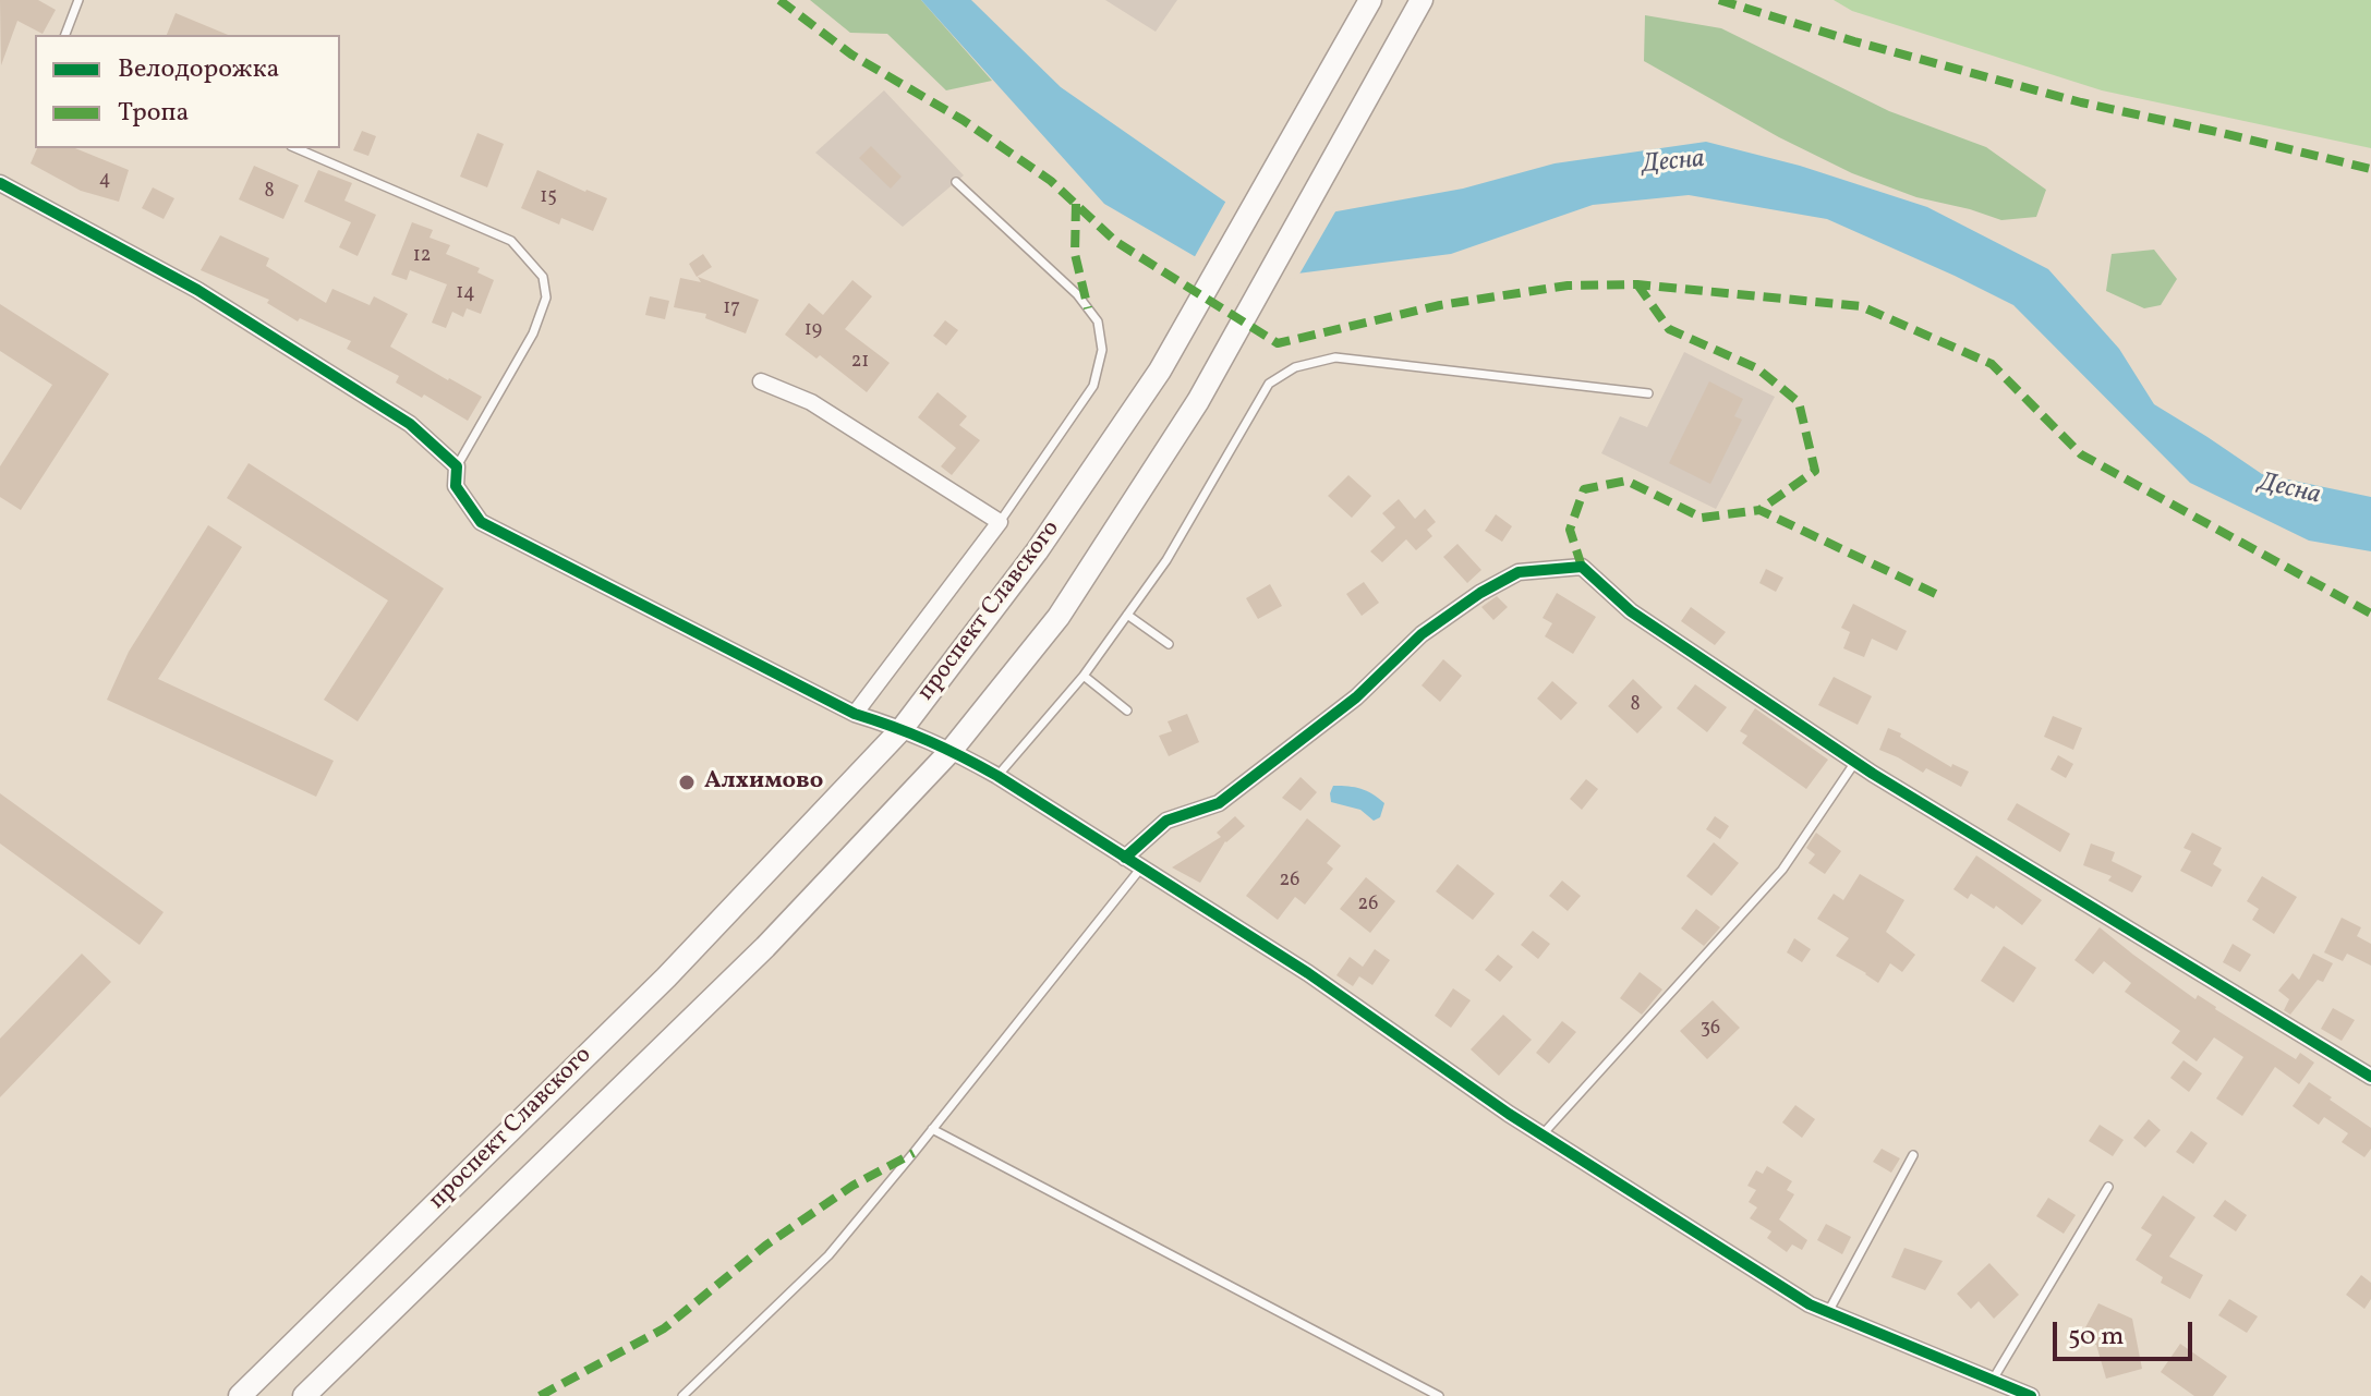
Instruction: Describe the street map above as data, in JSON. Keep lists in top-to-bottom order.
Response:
{
  "streets": {
    "main road": ["проспект Славского"]
  },
  "water": ["Десна"],
  "places": ["Алхимово"],
  "house_numbers": [
    "4",
    "8",
    "15",
    "12",
    "14",
    "17",
    "19",
    "21",
    "8",
    "26",
    "26",
    "36"
  ],
  "legend": ["Велодорожка", "Тропа"],
  "scale_bar": "50 m"
}
